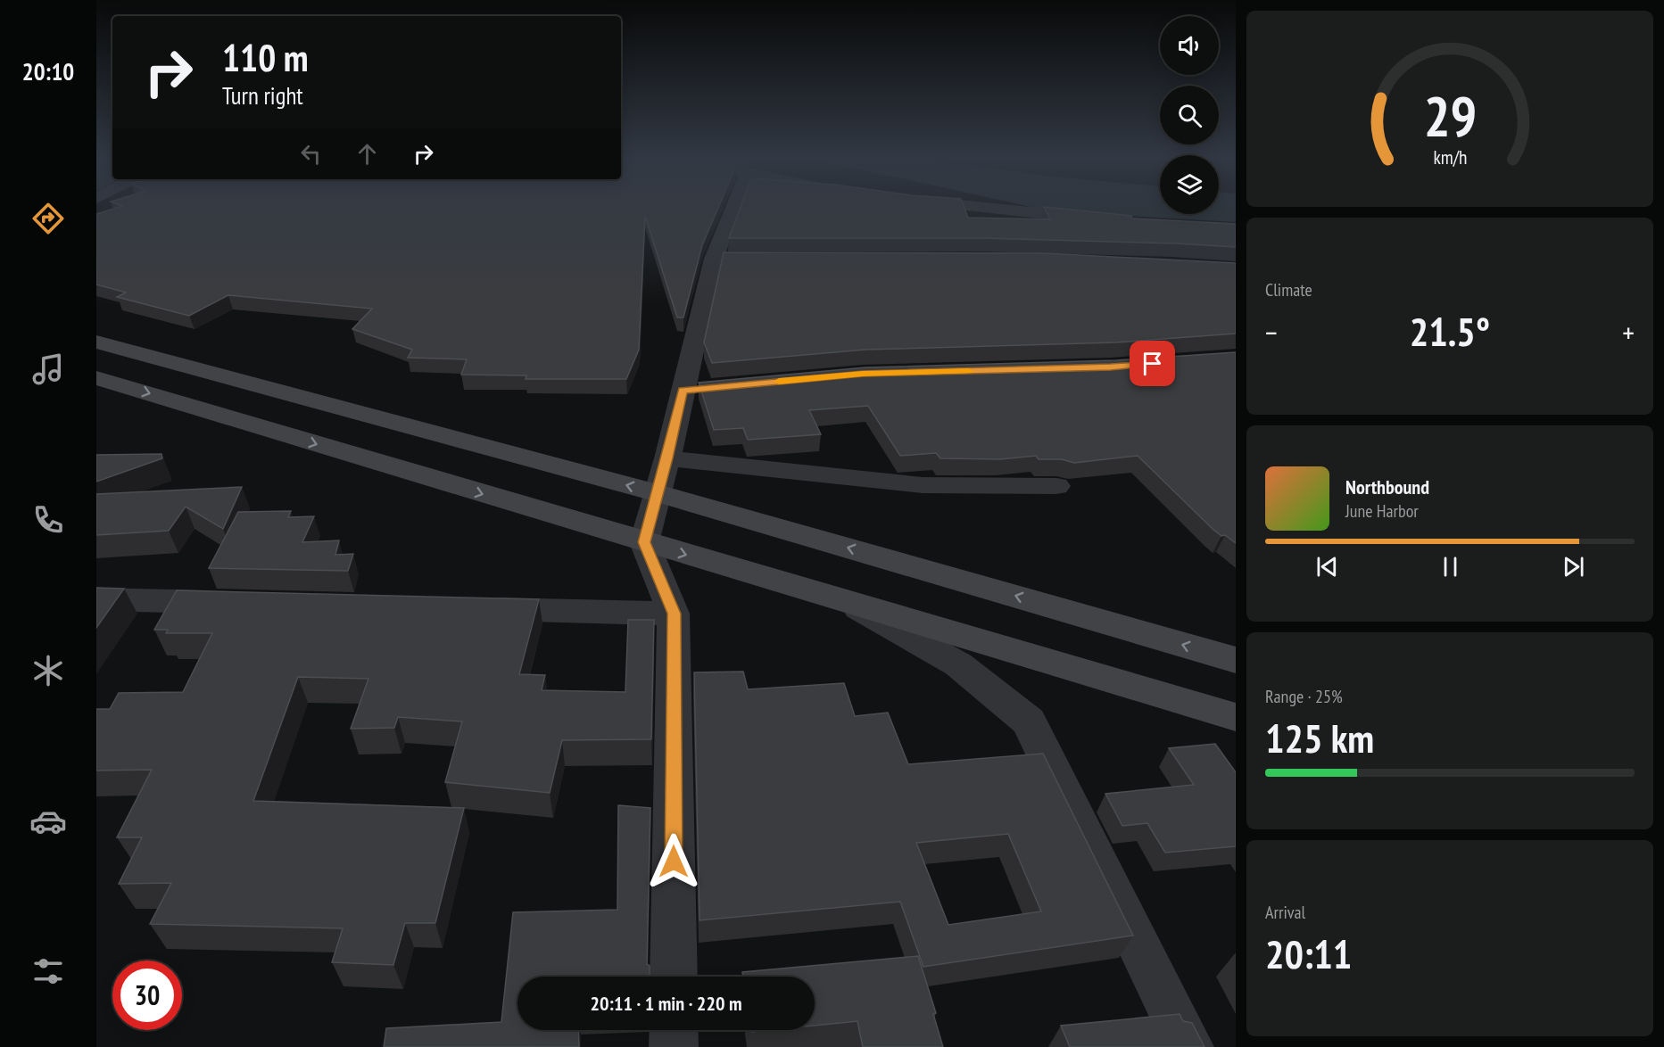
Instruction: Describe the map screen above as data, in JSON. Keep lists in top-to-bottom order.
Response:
{
  "page": {
    "tabs": "20:10",
    "turn": ["110 m", "Turn right"],
    "tile": [
      "Climate",
      ["Range · 25%", "125 km"],
      ["Arrival", "20:11"]
    ],
    "heat": ["−", "21.5°", "+"],
    "song": ["Northbound", "June Harbor"],
    "limit": "30",
    "trip": "20:11 · 1 min · 220 m",
    "gauge": ["29", "km/h"]
  }
}
